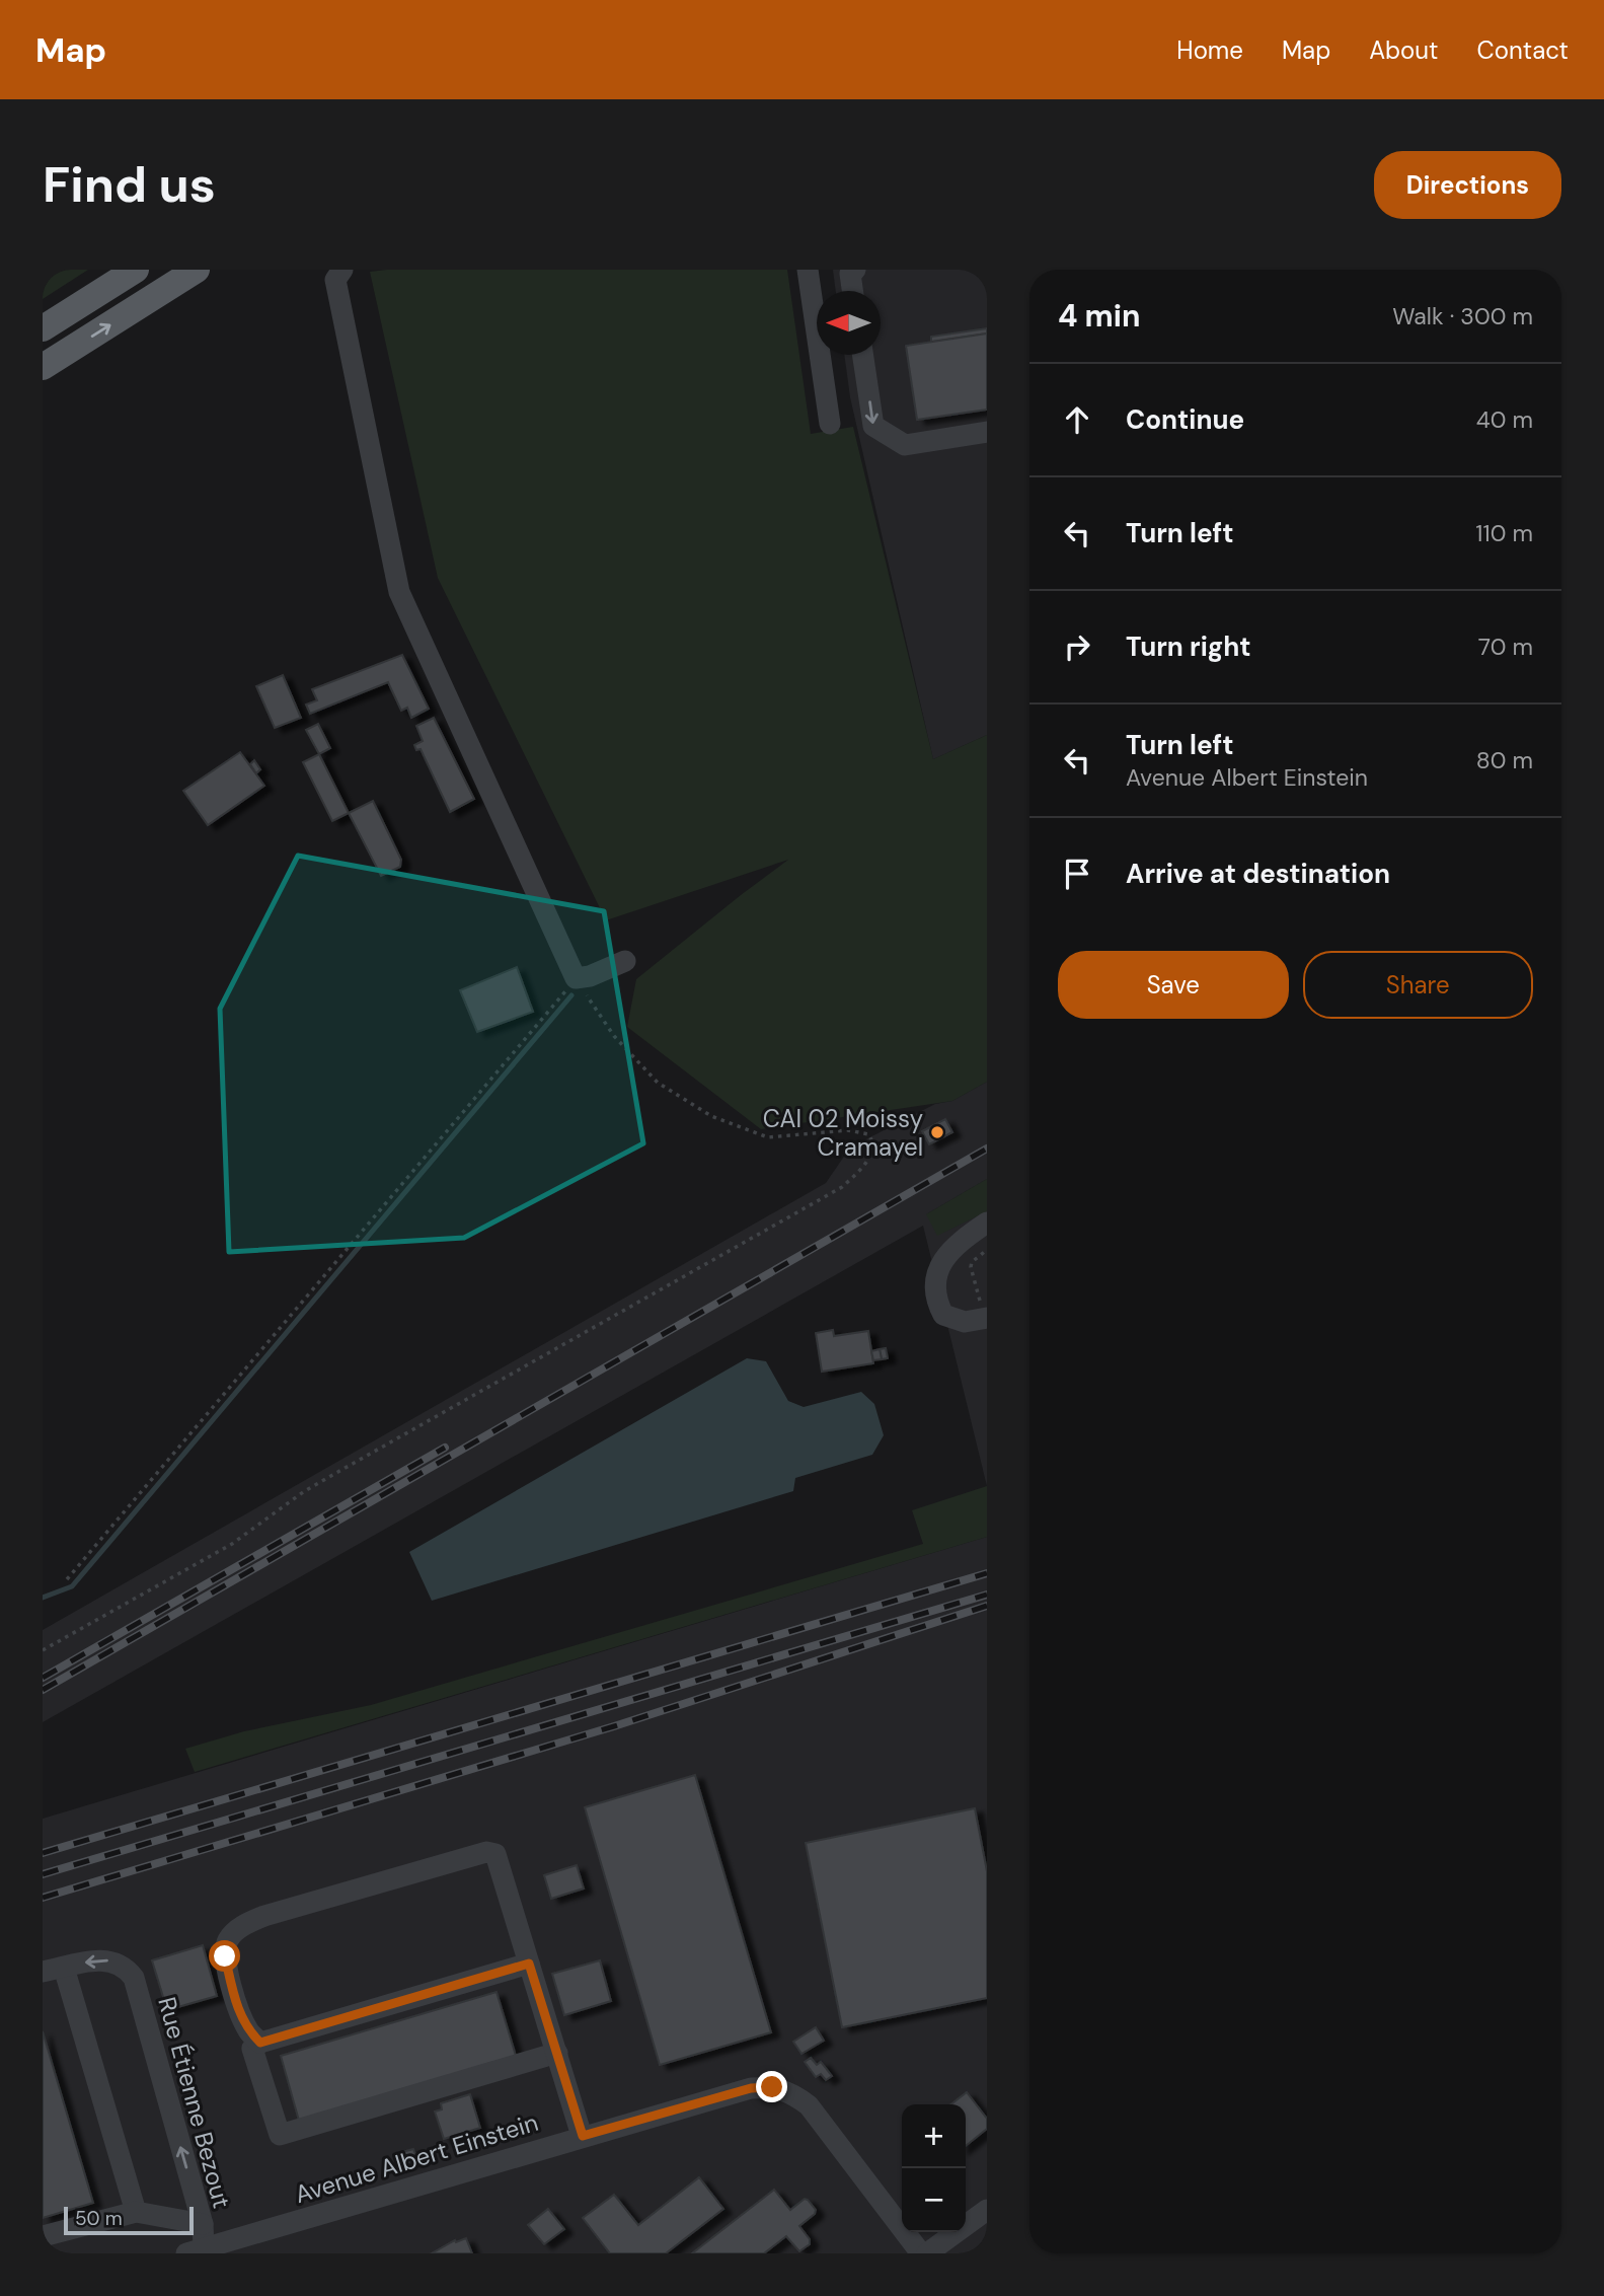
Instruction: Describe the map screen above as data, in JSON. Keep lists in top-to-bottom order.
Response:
{
  "streets": {
    "street": ["Rue Étienne Bezout", "Avenue Albert Einstein"]
  },
  "places": ["CAI 02 Moissy Cramayel"],
  "scale_bar": "50 m",
  "north": "left",
  "page": {
    "header": "Map",
    "nav": [
      "Home",
      "Map",
      "About",
      "Contact"
    ],
    "buttons": [
      "Directions",
      ["Save", "Share"]
    ],
    "title": "Find us",
    "heading": ["4 min", "Walk · 300 m"],
    "list": [
      ["Continue", "40 m"],
      ["Turn left", "110 m"],
      ["Turn right", "70 m"],
      ["Turn left", "Avenue Albert Einstein", "80 m"],
      "Arrive at destination"
    ],
    "map_buttons": ["+", "−"],
    "scale": "50 m"
  }
}
